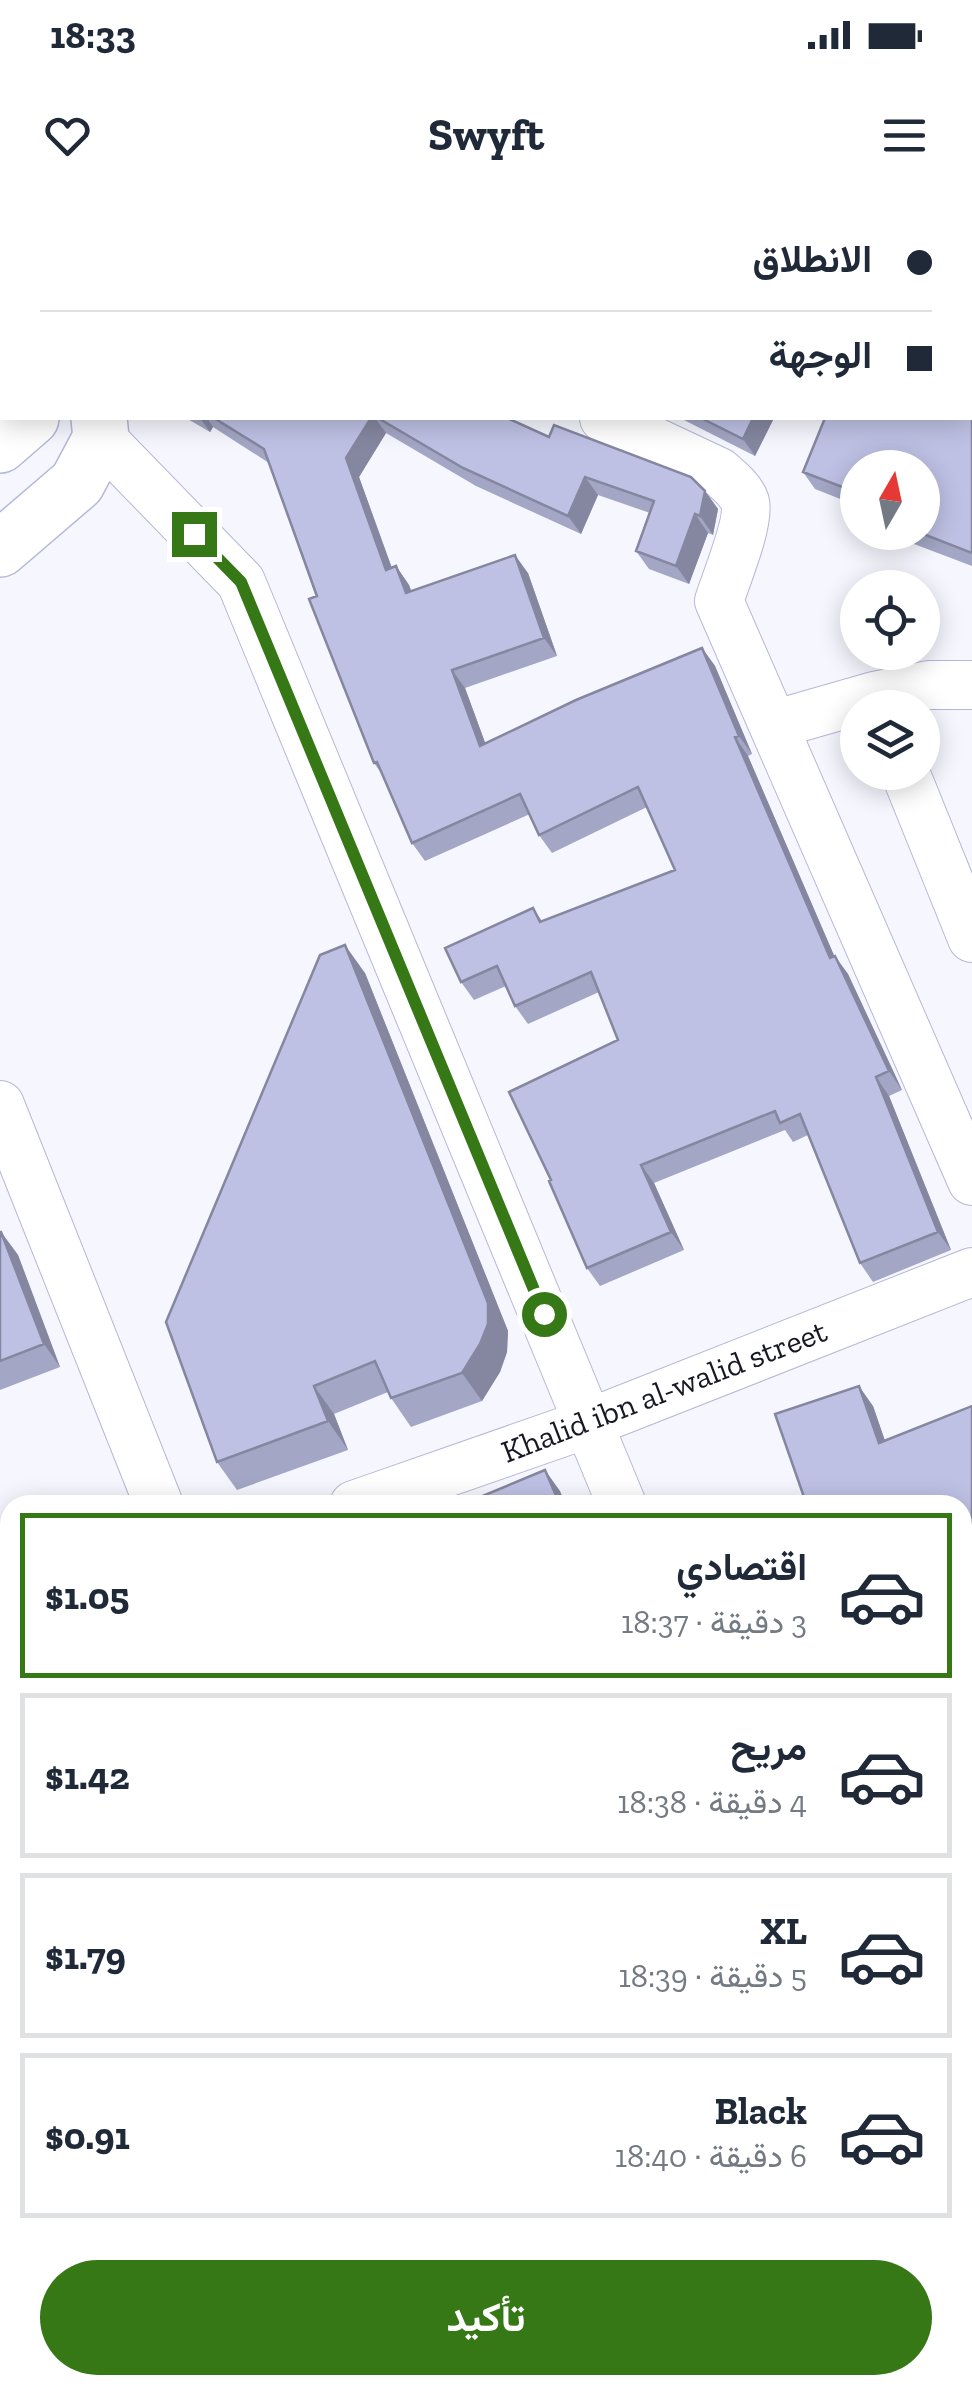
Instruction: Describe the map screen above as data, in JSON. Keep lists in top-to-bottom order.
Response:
{
  "streets": {
    "street": ["Khalid ibn al-walid street"]
  },
  "north": "top",
  "page": {
    "status": "18:33",
    "header": "Swyft",
    "banner": ["الانطلاق", "الوجهة"],
    "list": [
      {
        "name": "اقتصادي",
        "note": "3 دقيقة · 18:37",
        "value": "$1.05"
      },
      {
        "name": "مريح",
        "note": "4 دقيقة · 18:38",
        "value": "$1.42"
      },
      {
        "name": "XL",
        "note": "5 دقيقة · 18:39",
        "value": "$1.79"
      },
      {
        "name": "Black",
        "note": "6 دقيقة · 18:40",
        "value": "$0.91"
      }
    ],
    "buttons": "تأكيد"
  }
}
